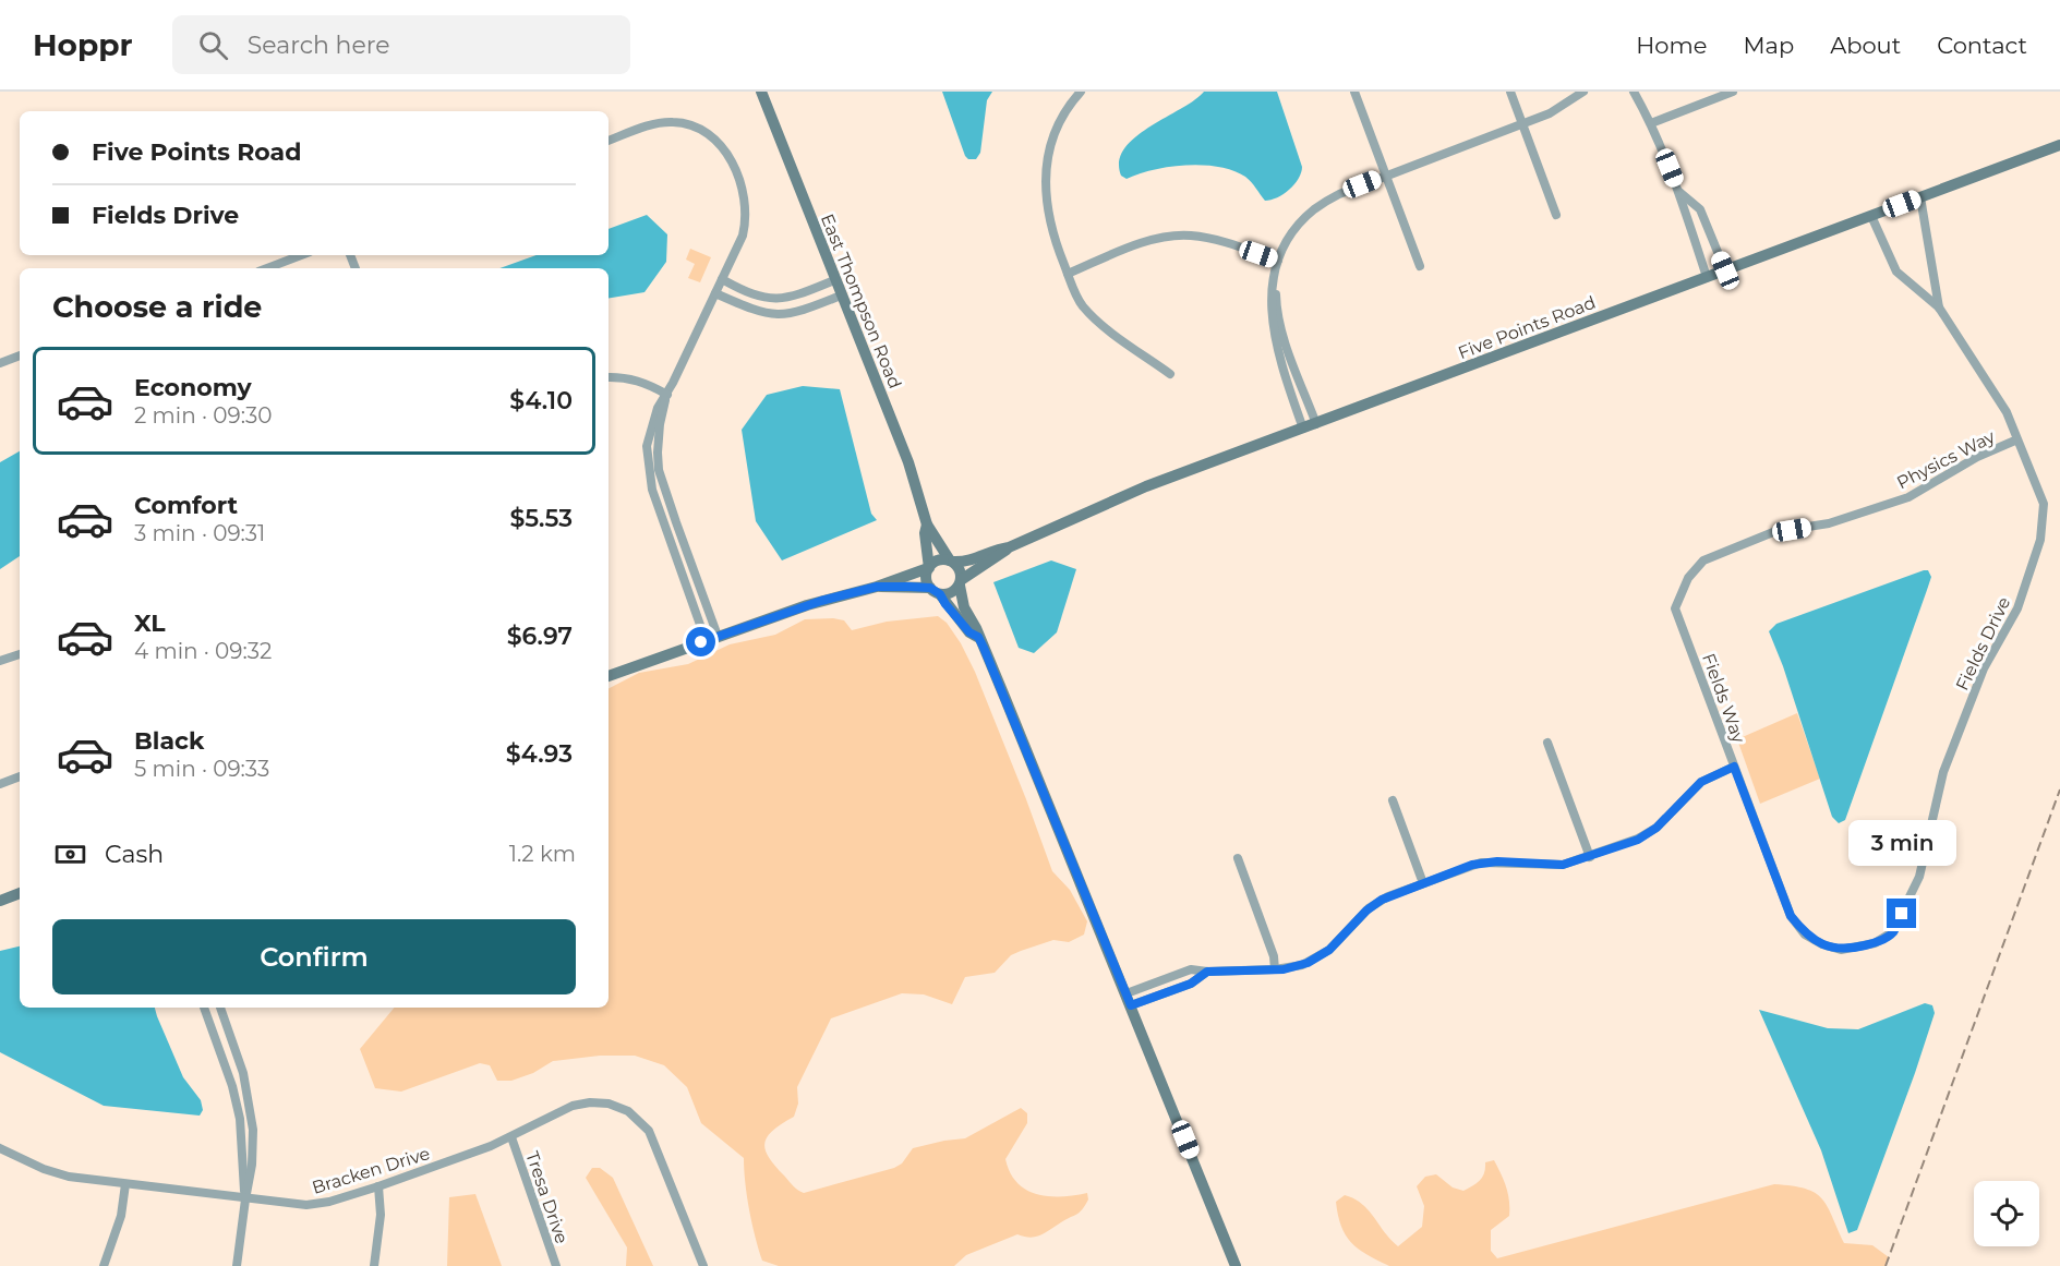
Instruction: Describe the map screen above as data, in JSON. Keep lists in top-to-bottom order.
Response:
{
  "streets": {
    "street": [
      "East Thompson Road",
      "Five Points Road",
      "Physics Way",
      "Fields Drive",
      "Fields Way",
      "Bracken Drive",
      "Tresa Drive"
    ]
  },
  "crossings": [
    ["East Thompson Road", "Five Points Road"],
    ["Five Points Road", "Fields Drive"],
    ["Physics Way", "Fields Drive"],
    ["Physics Way", "Fields Way"],
    ["Fields Drive", "Fields Way"],
    ["Bracken Drive", "Tresa Drive"]
  ],
  "page": {
    "header": "Hoppr",
    "search": "Search here",
    "nav": [
      "Home",
      "Map",
      "About",
      "Contact"
    ],
    "banner": ["Five Points Road", "Fields Drive"],
    "heading": "Choose a ride",
    "list": [
      {
        "name": "Economy",
        "note": "2 min · 09:30",
        "value": "$4.10"
      },
      {
        "name": "Comfort",
        "note": "3 min · 09:31",
        "value": "$5.53"
      },
      {
        "name": "XL",
        "note": "4 min · 09:32",
        "value": "$6.97"
      },
      {
        "name": "Black",
        "note": "5 min · 09:33",
        "value": "$4.93"
      }
    ],
    "pay": ["Cash", "1.2 km"],
    "bubble": "3 min",
    "buttons": "Confirm"
  }
}
